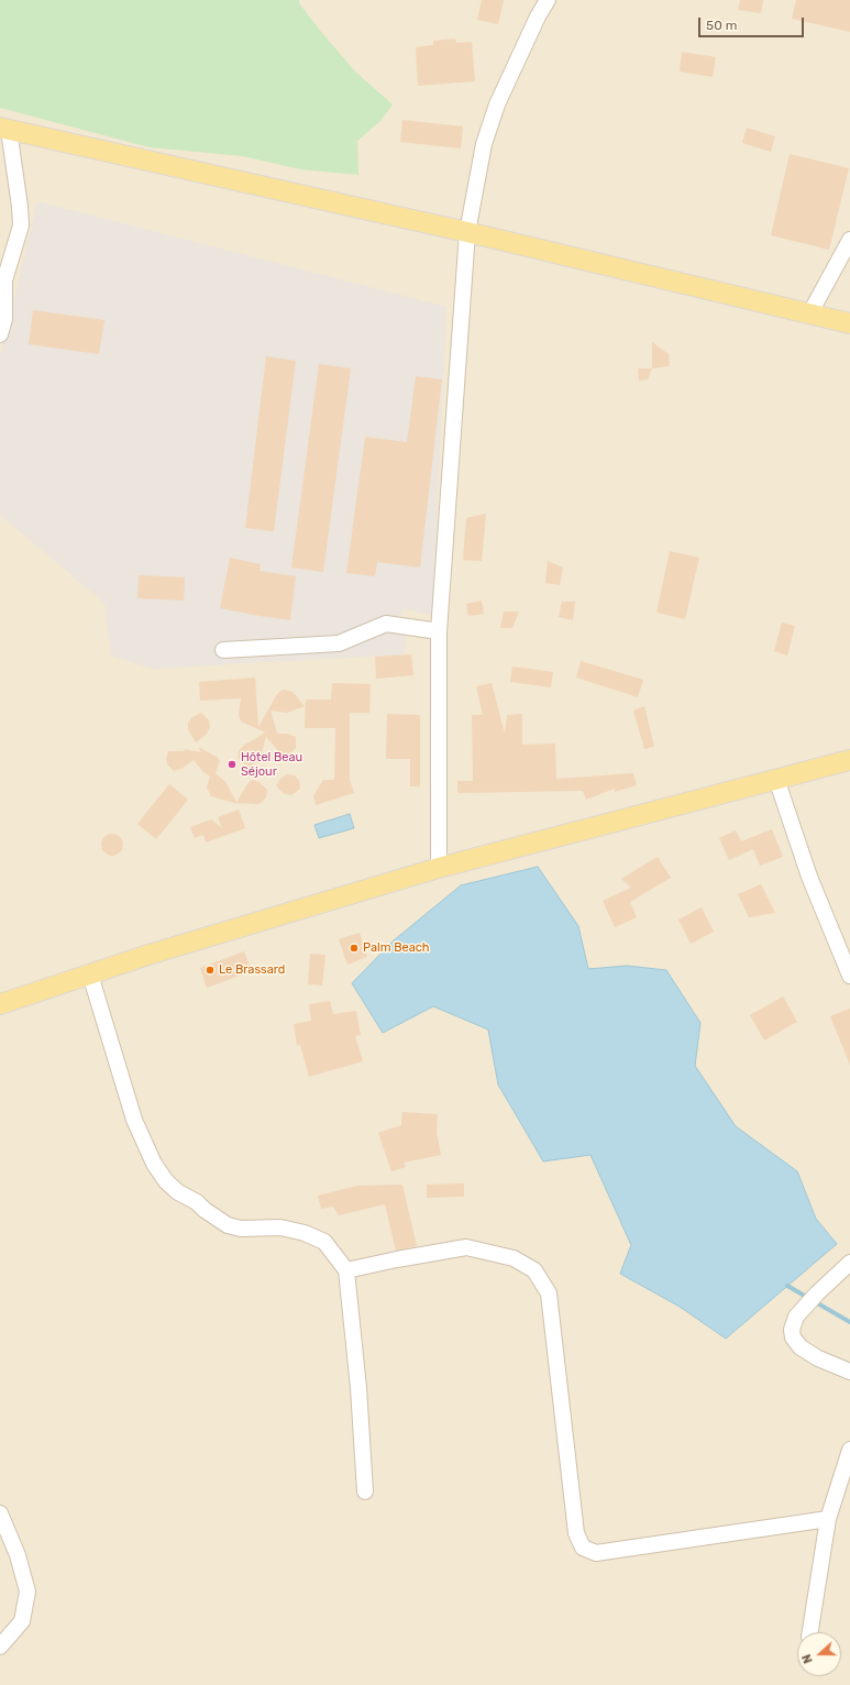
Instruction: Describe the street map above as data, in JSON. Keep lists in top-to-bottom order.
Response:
{
  "places": ["Hôtel Beau Séjour", "Palm Beach", "Le Brassard"],
  "scale_bar": "50 m",
  "north": "left"
}
